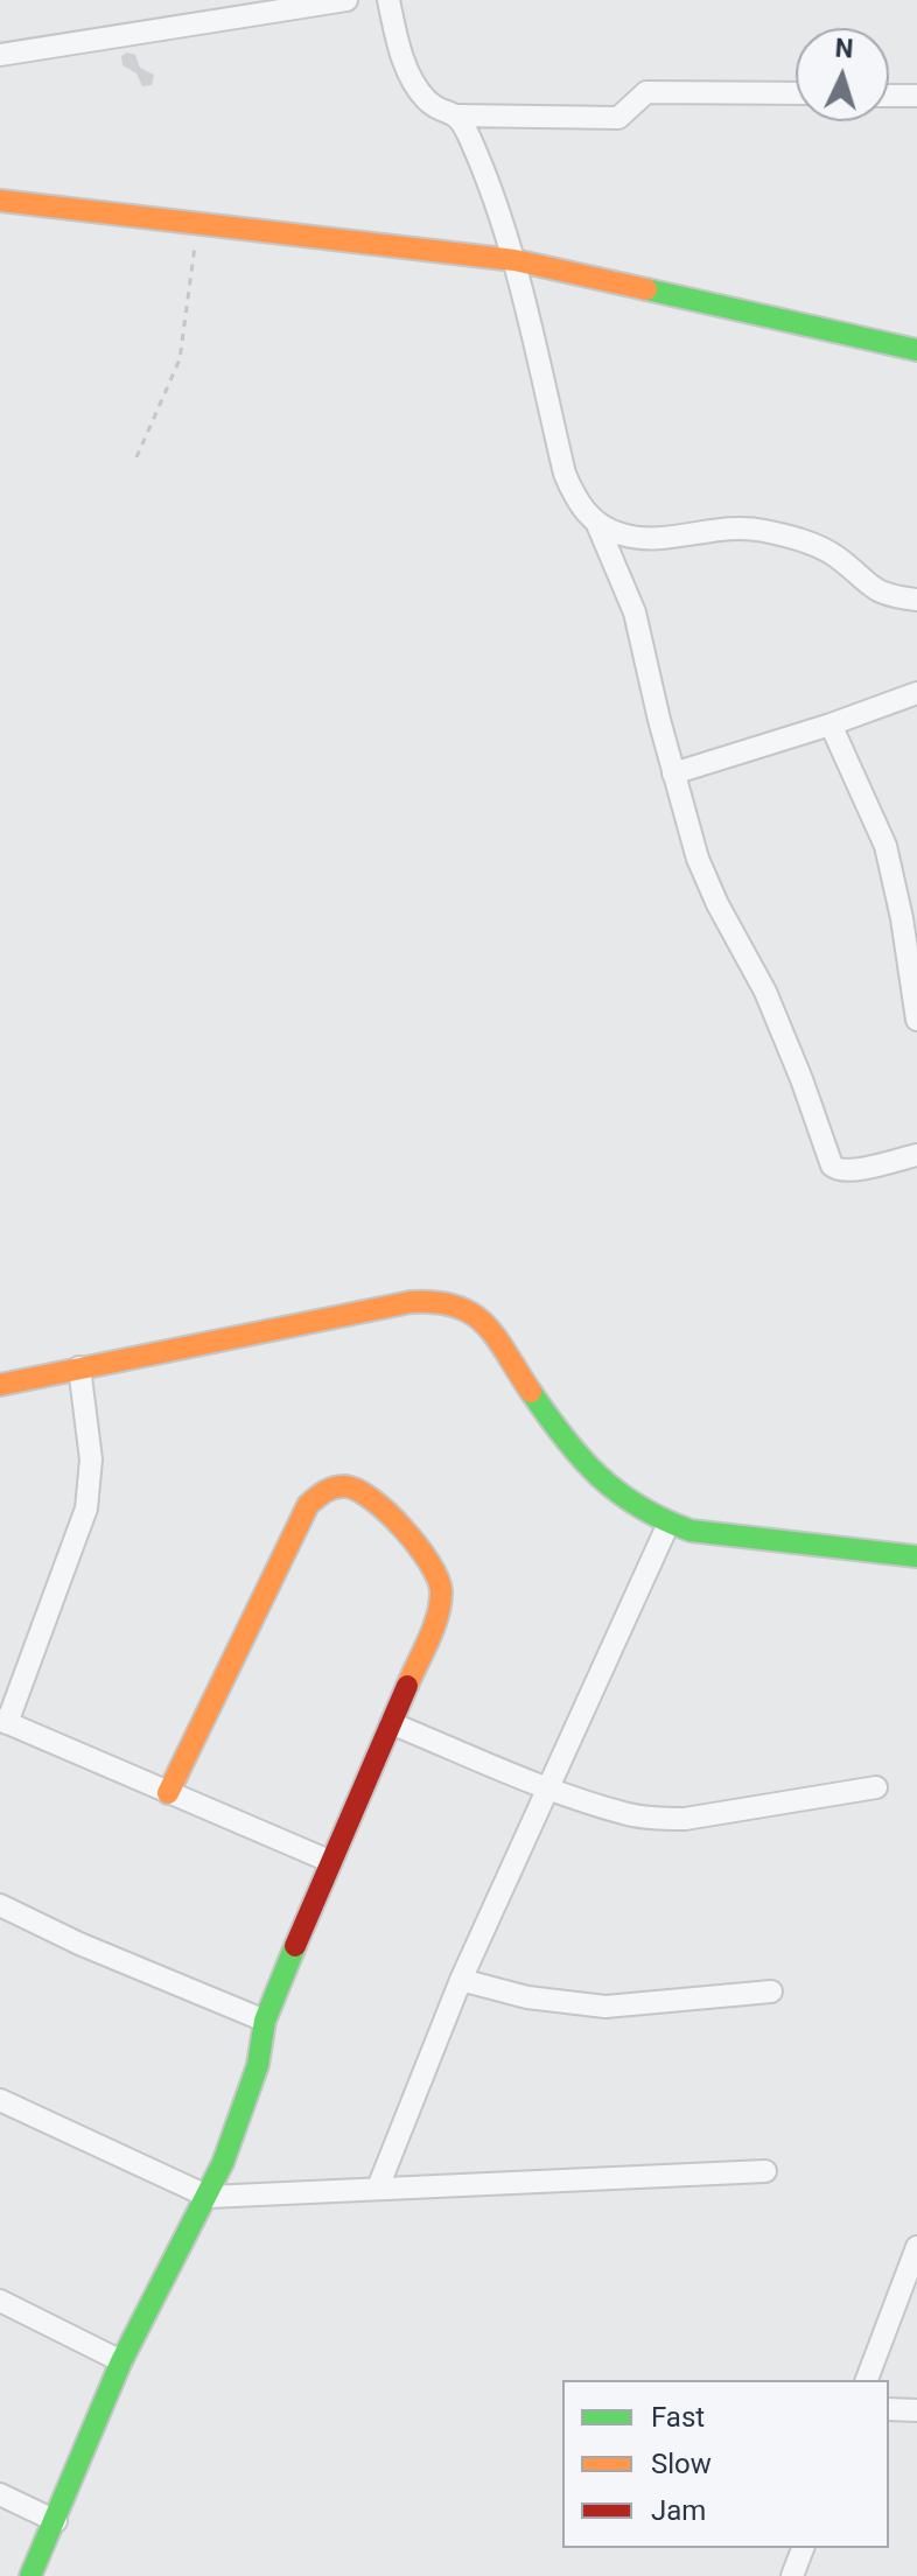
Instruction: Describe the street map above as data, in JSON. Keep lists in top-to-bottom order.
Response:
{
  "legend": ["Fast", "Slow", "Jam"],
  "north": "top"
}
